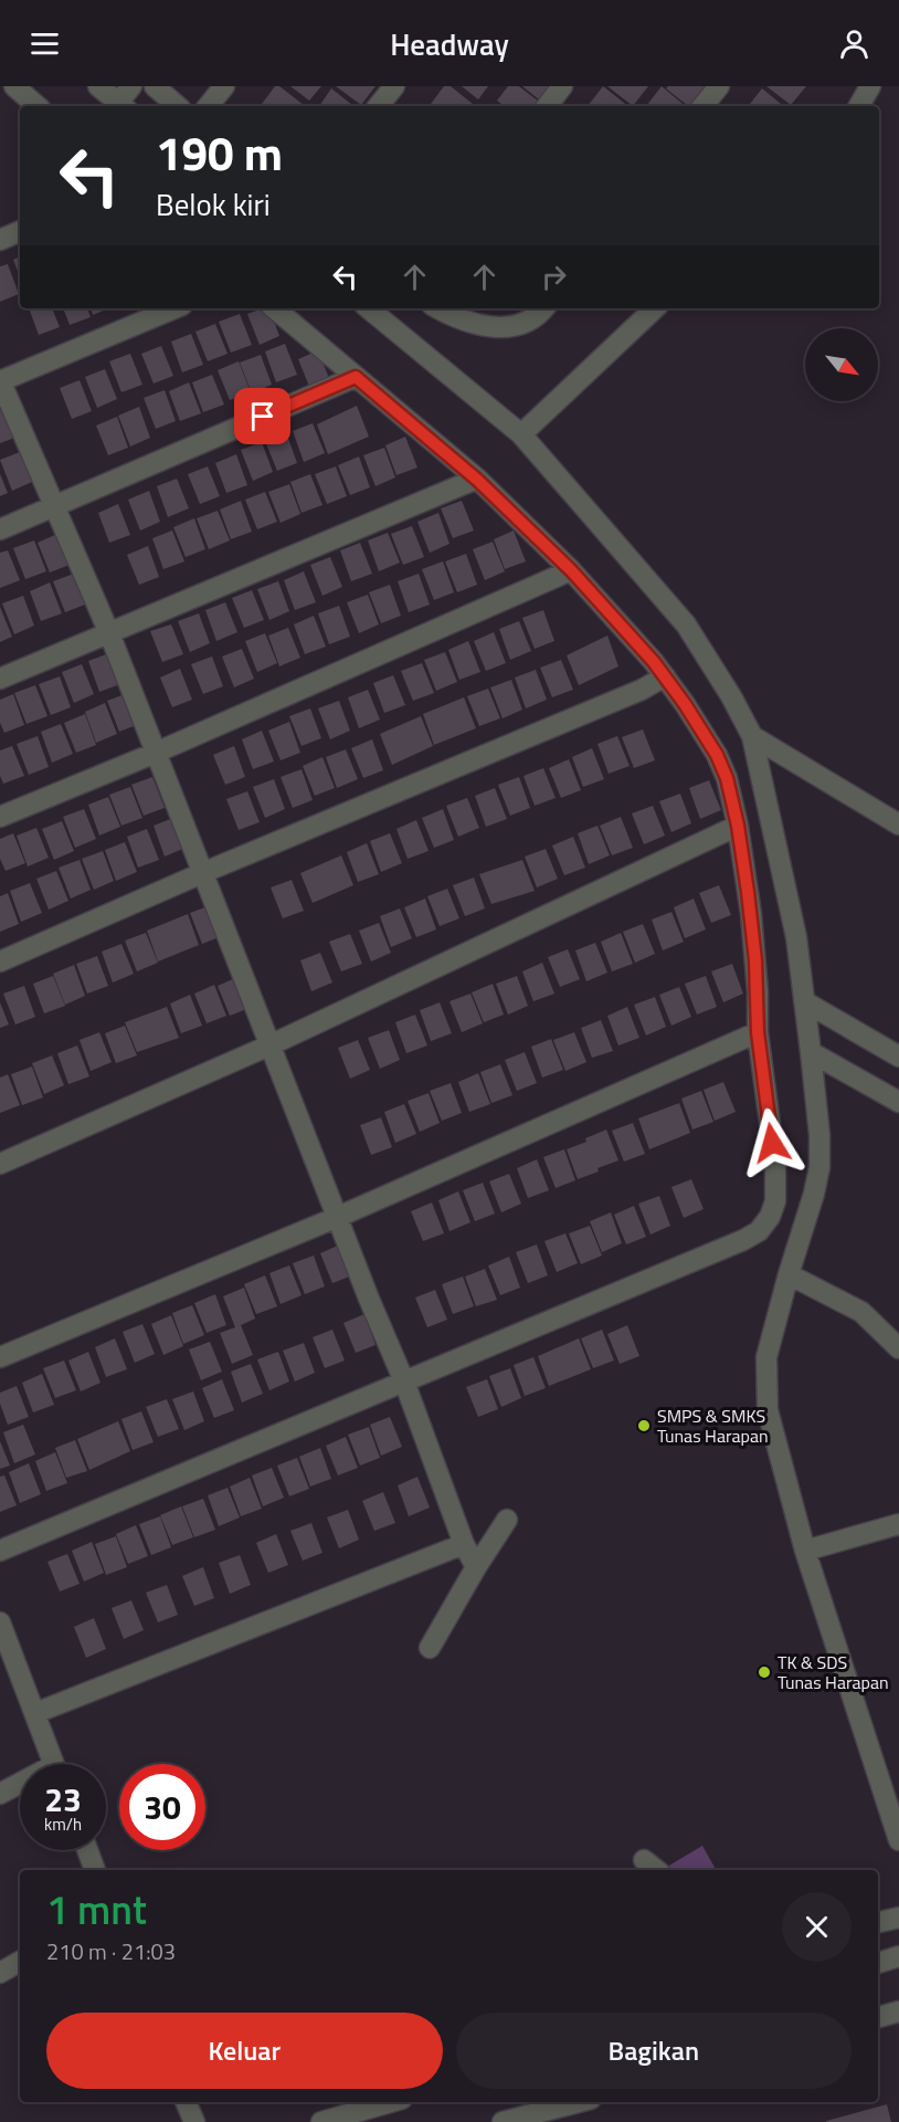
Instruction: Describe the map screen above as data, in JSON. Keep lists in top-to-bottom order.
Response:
{
  "places": ["SMPS & SMKS Tunas Harapan", "TK & SDS Tunas Harapan"],
  "north": "bottom right",
  "page": {
    "header": "Headway",
    "turn": ["190 m", "Belok kiri"],
    "speed": "23 km/h",
    "limit": "30",
    "heading": ["1 mnt", "210 m · 21:03"],
    "buttons": ["Keluar", "Bagikan"]
  }
}
